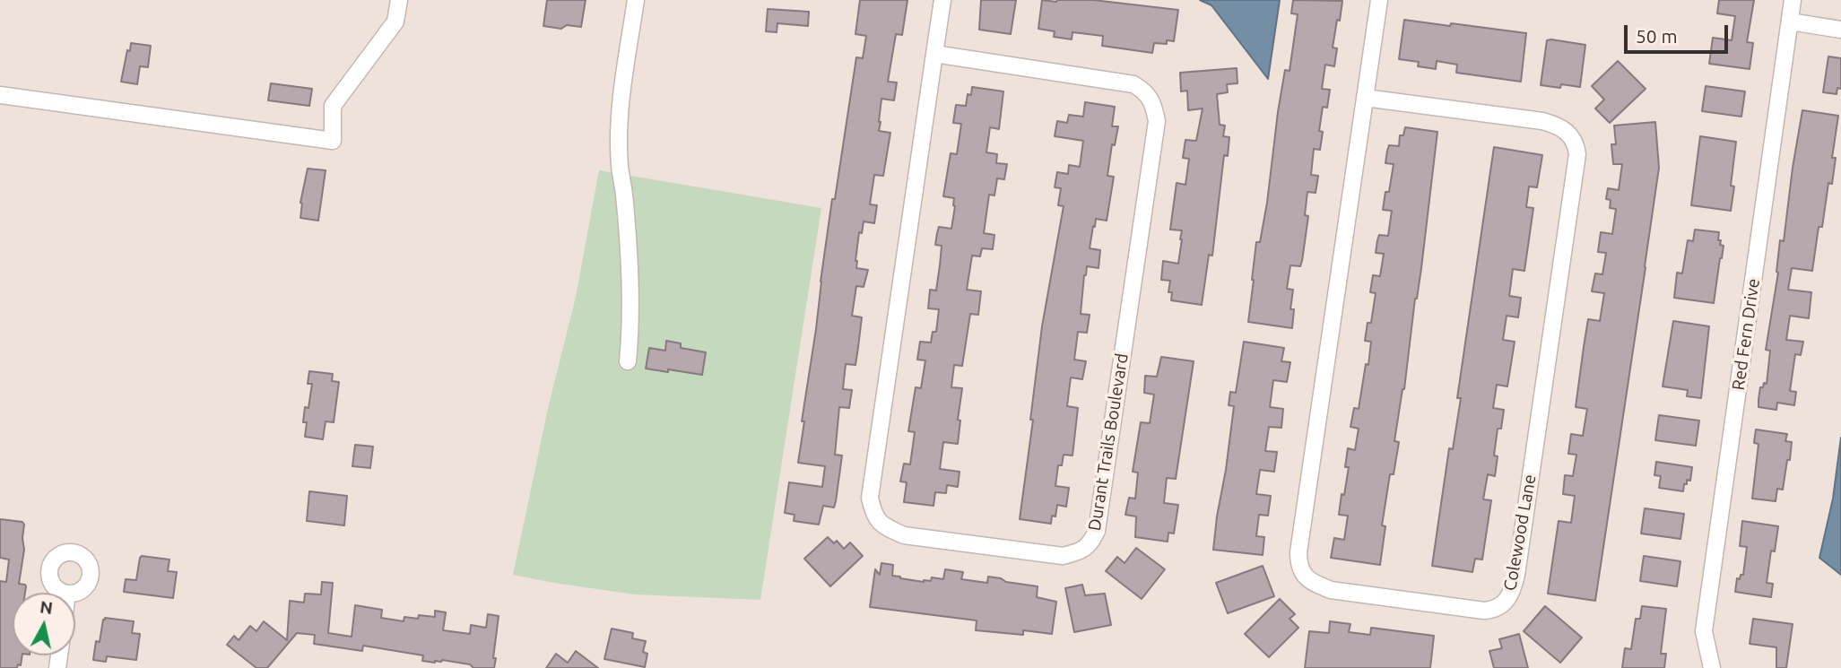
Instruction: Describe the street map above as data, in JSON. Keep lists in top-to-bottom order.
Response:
{
  "streets": {
    "street": ["Red Fern Drive", "Durant Trails Boulevard", "Colewood Lane"]
  },
  "scale_bar": "50 m",
  "north": "top"
}
